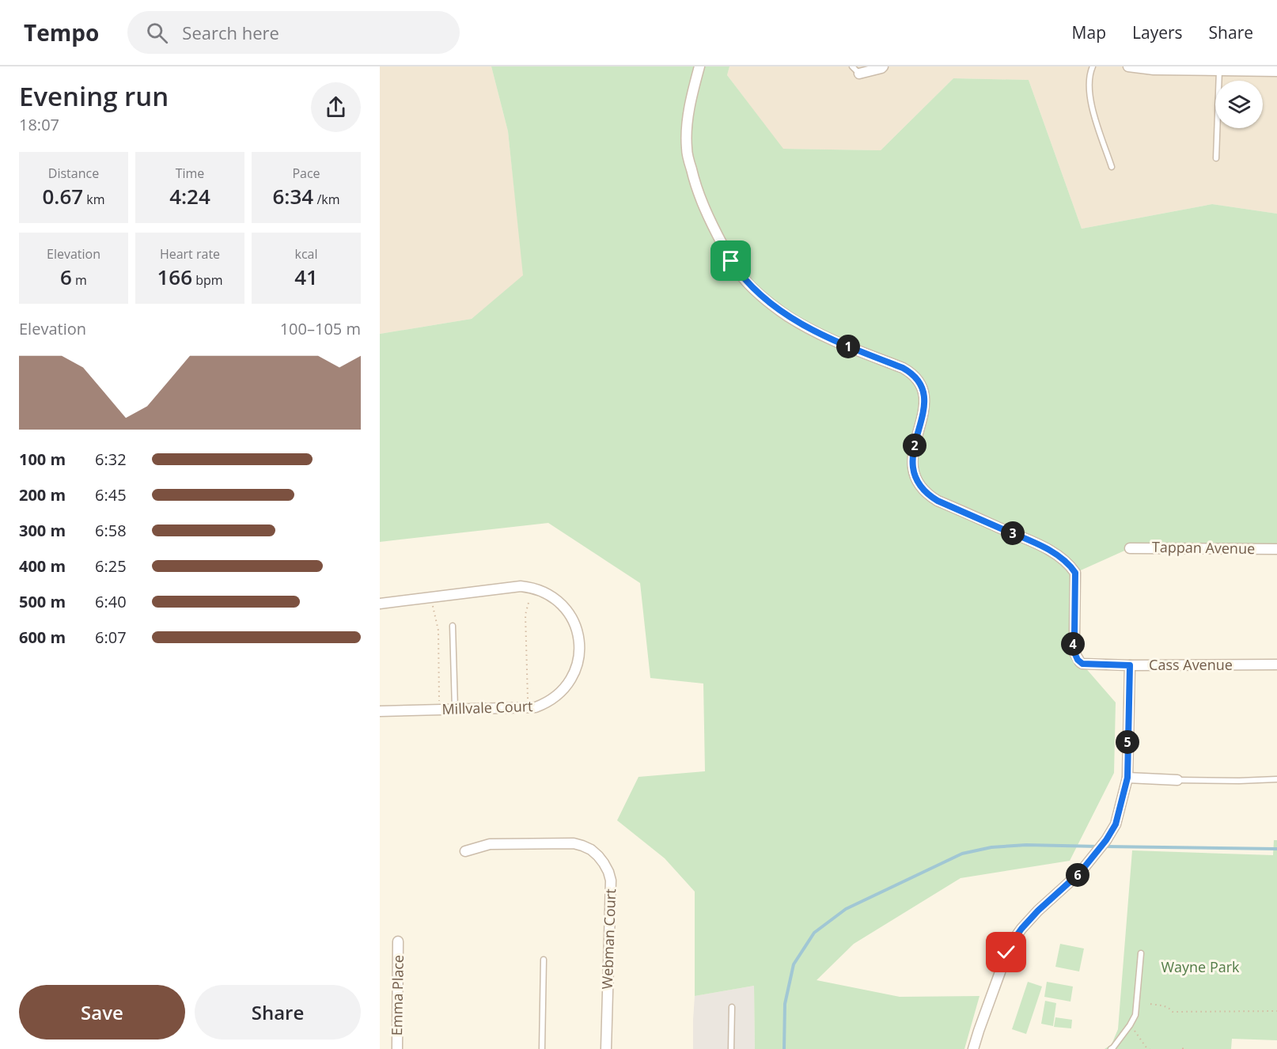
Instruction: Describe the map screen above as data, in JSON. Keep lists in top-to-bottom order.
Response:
{
  "streets": {
    "street": [
      "Tappan Avenue",
      "Cass Avenue",
      "Millvale Court",
      "Webman Court",
      "Emma Place"
    ]
  },
  "parks": ["Wayne Park"],
  "page": {
    "header": "Tempo",
    "search": "Search here",
    "nav": ["Map", "Layers", "Share"],
    "heading": ["Evening run", "18:07"],
    "stats": [
      ["Distance", "0.67 km"],
      ["Time", "4:24"],
      ["Pace", "6:34 /km"],
      ["Elevation", "6 m"],
      ["Heart rate", "166 bpm"],
      ["kcal", "41"]
    ],
    "chart": ["Elevation", "100–105 m"],
    "pins": [
      "1",
      "2",
      "3",
      "4",
      "5",
      "6"
    ],
    "list": [
      {
        "name": "100 m",
        "note": "6:32"
      },
      {
        "name": "200 m",
        "note": "6:45"
      },
      {
        "name": "300 m",
        "note": "6:58"
      },
      {
        "name": "400 m",
        "note": "6:25"
      },
      {
        "name": "500 m",
        "note": "6:40"
      },
      {
        "name": "600 m",
        "note": "6:07"
      }
    ],
    "buttons": ["Save", "Share"]
  }
}
